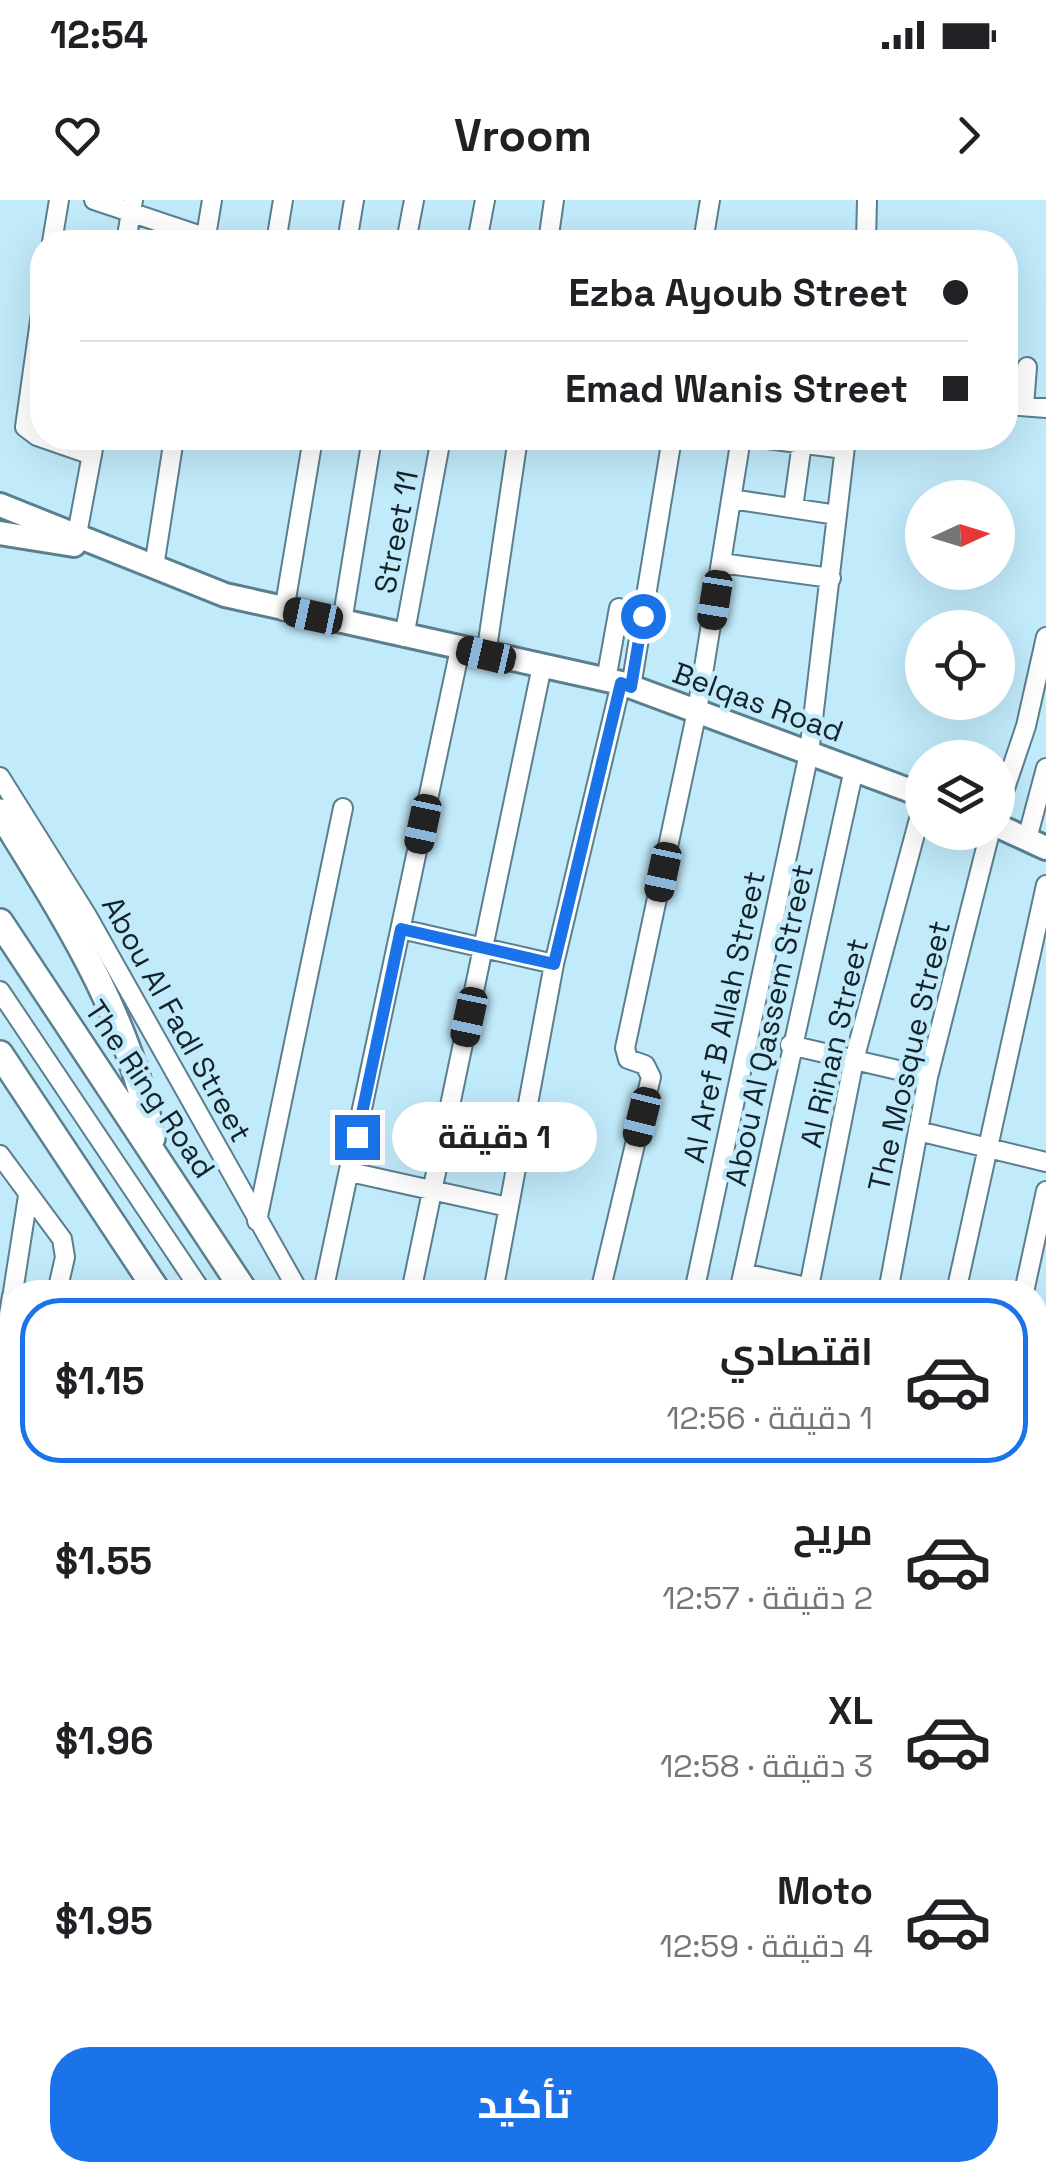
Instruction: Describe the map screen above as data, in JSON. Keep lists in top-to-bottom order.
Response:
{
  "streets": {
    "highway": ["The Ring Road"],
    "main road": ["Belqas Road"],
    "street": [
      "Street 11",
      "Al Aref B Allah Street",
      "Abou Al Fadl Street",
      "Abou Al Qassem Street",
      "Al Rihan Street",
      "The Mosque Street"
    ]
  },
  "crossings": [
    ["Street 11", "Belqas Road"],
    ["Belqas Road", "Al Aref B Allah Street"],
    ["Belqas Road", "Abou Al Qassem Street"]
  ],
  "north": "right",
  "page": {
    "status": "12:54",
    "header": "Vroom",
    "banner": ["Ezba Ayoub Street", "Emad Wanis Street"],
    "bubble": "1 دقيقة",
    "list": [
      {
        "name": "اقتصادي",
        "note": "1 دقيقة · 12:56",
        "value": "$1.15"
      },
      {
        "name": "مريح",
        "note": "2 دقيقة · 12:57",
        "value": "$1.55"
      },
      {
        "name": "XL",
        "note": "3 دقيقة · 12:58",
        "value": "$1.96"
      },
      {
        "name": "Moto",
        "note": "4 دقيقة · 12:59",
        "value": "$1.95"
      }
    ],
    "buttons": "تأكيد"
  }
}
